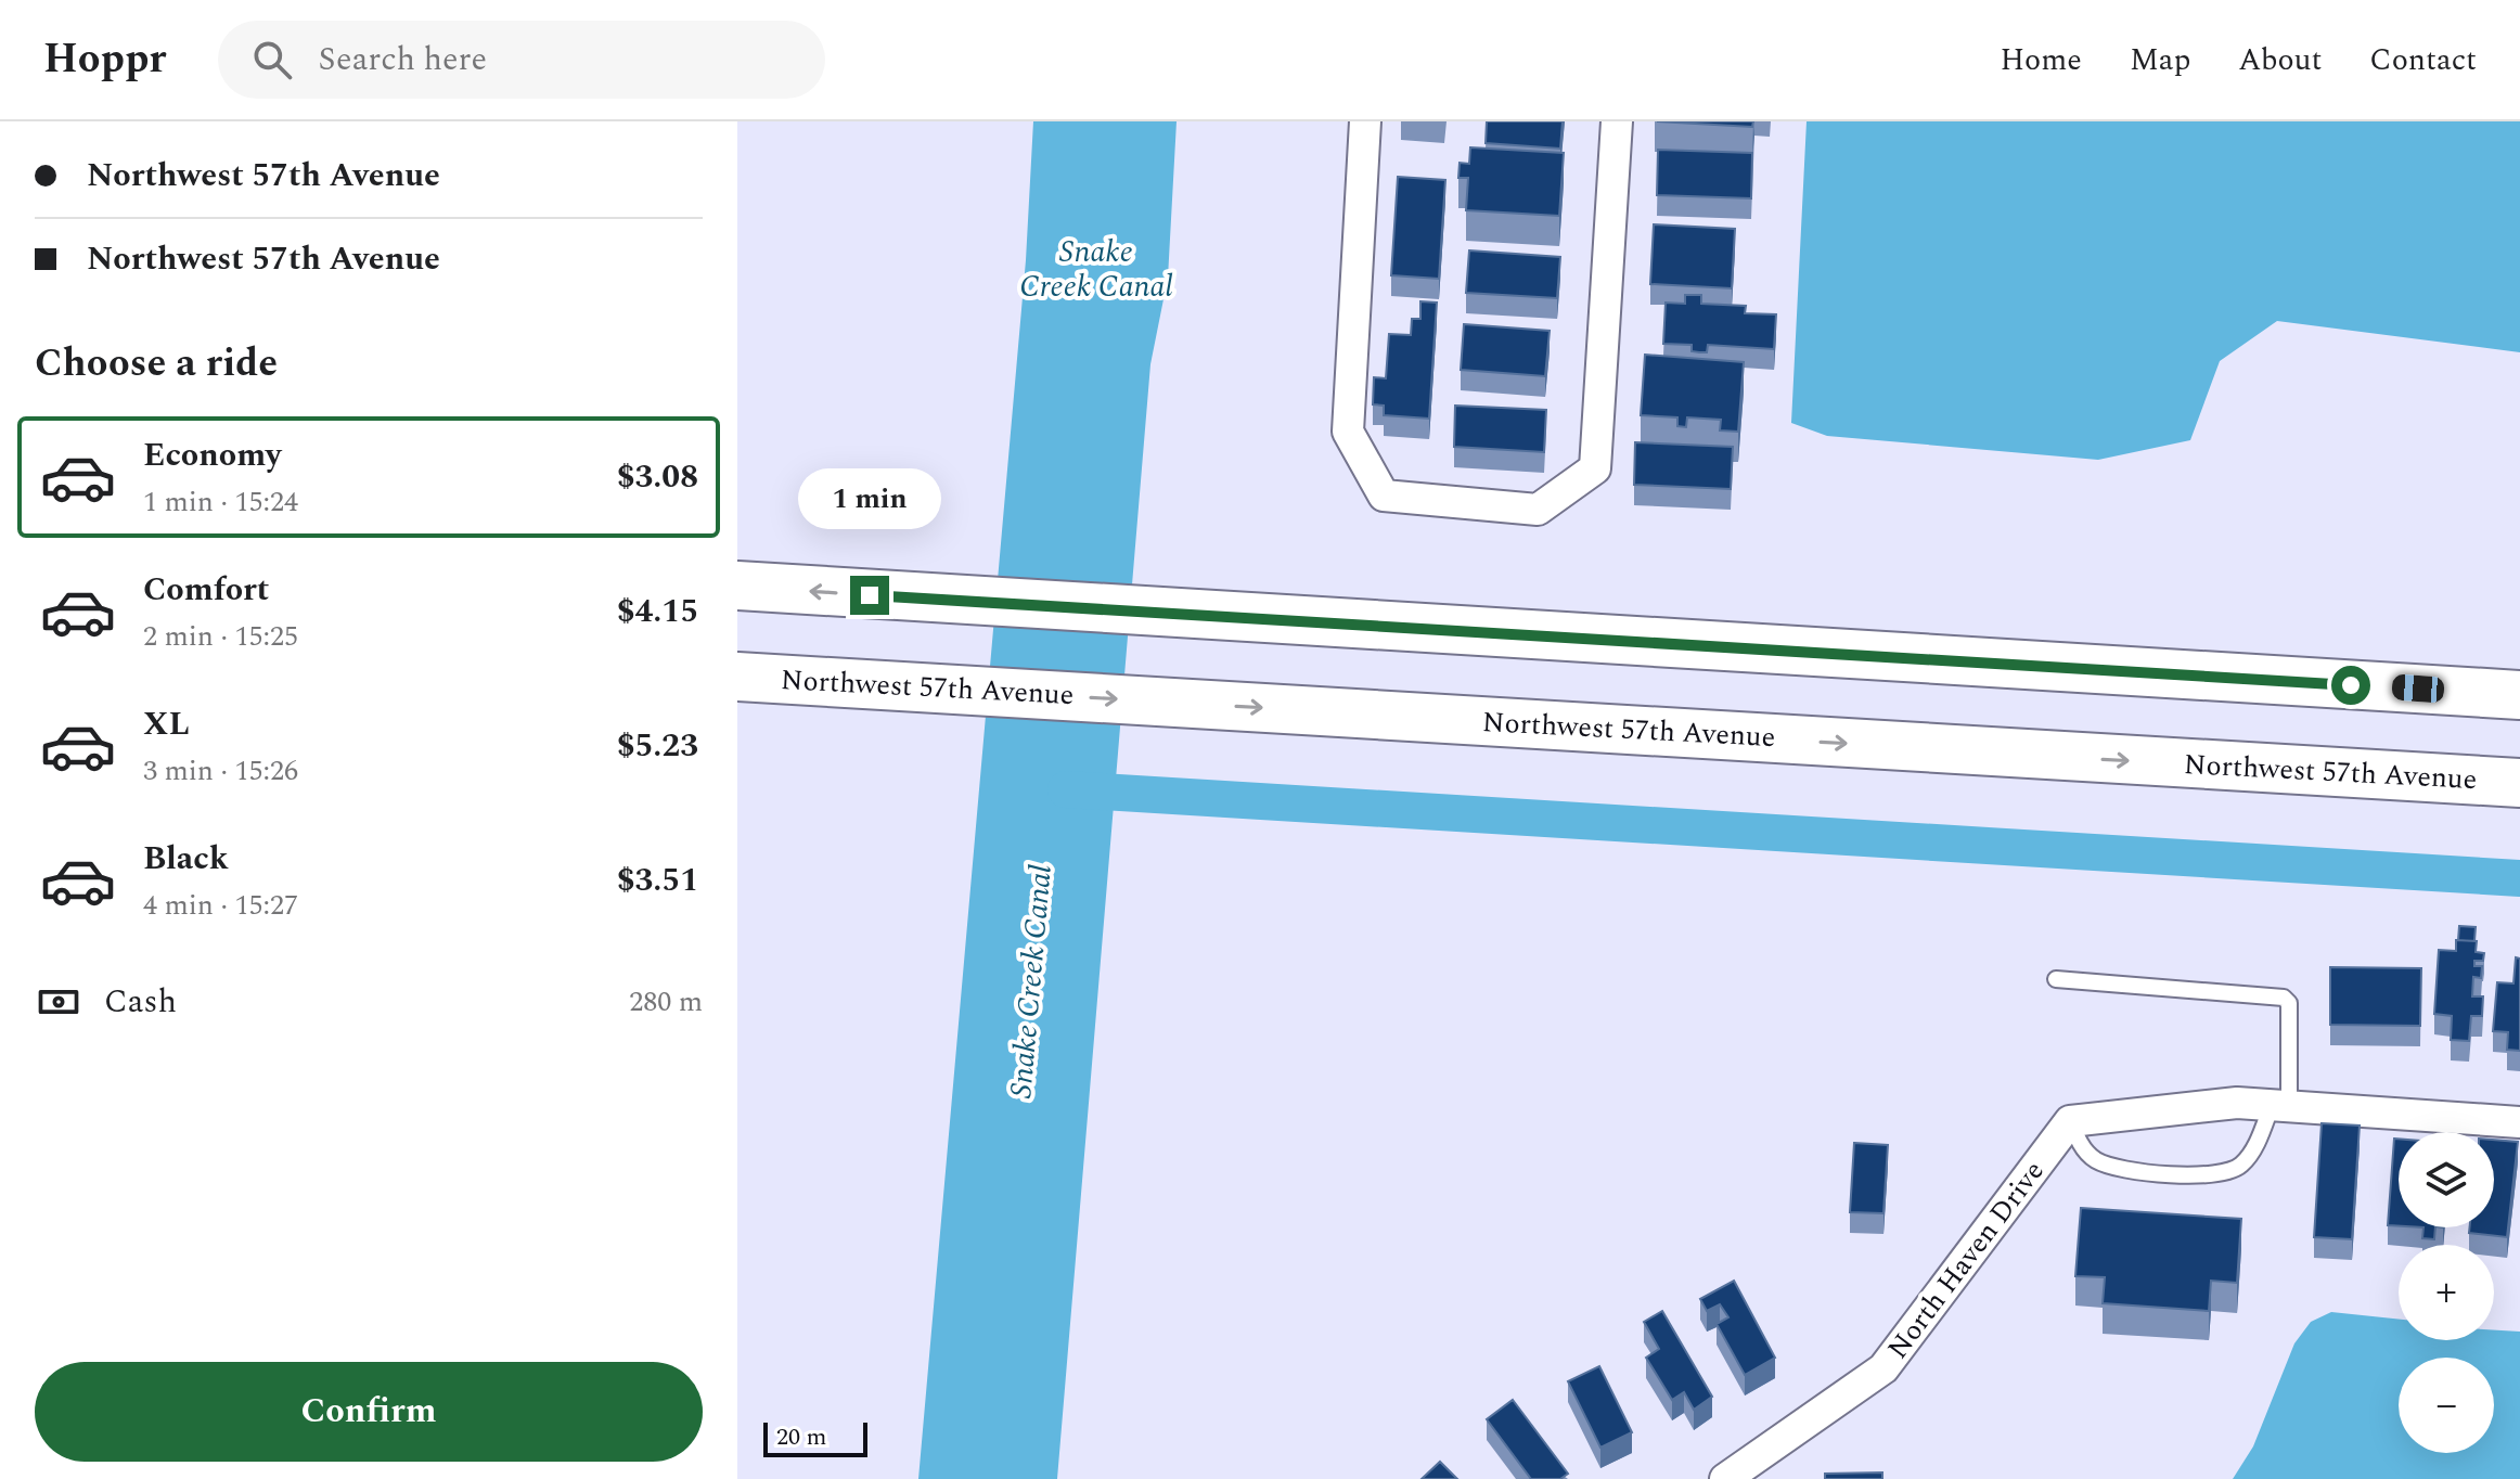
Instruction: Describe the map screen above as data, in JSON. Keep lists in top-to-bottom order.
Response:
{
  "streets": {
    "main road": ["Northwest 57th Avenue"],
    "street": ["North Haven Drive"]
  },
  "water": ["Snake Creek Canal"],
  "scale_bar": "20 m",
  "page": {
    "header": "Hoppr",
    "search": "Search here",
    "nav": [
      "Home",
      "Map",
      "About",
      "Contact"
    ],
    "banner": ["Northwest 57th Avenue", "Northwest 57th Avenue"],
    "heading": "Choose a ride",
    "list": [
      {
        "name": "Economy",
        "note": "1 min · 15:24",
        "value": "$3.08"
      },
      {
        "name": "Comfort",
        "note": "2 min · 15:25",
        "value": "$4.15"
      },
      {
        "name": "XL",
        "note": "3 min · 15:26",
        "value": "$5.23"
      },
      {
        "name": "Black",
        "note": "4 min · 15:27",
        "value": "$3.51"
      }
    ],
    "bubble": "1 min",
    "pay": ["Cash", "280 m"],
    "map_buttons": ["+", "−"],
    "buttons": "Confirm",
    "scale": "20 m"
  }
}
